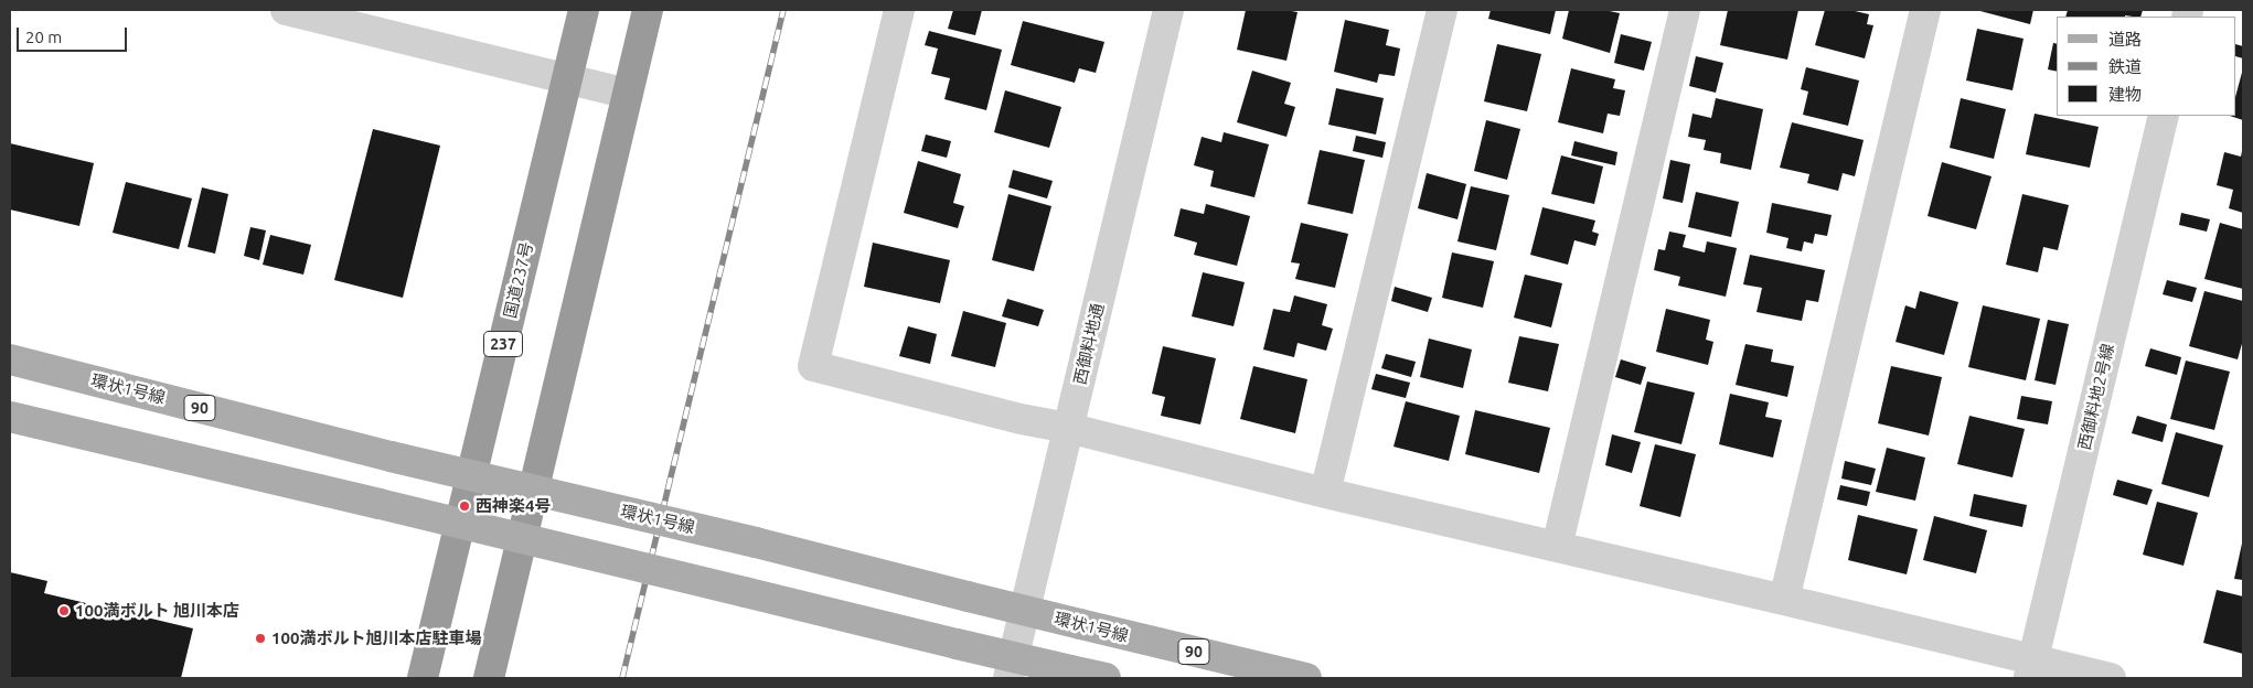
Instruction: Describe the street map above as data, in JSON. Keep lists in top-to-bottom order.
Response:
{
  "streets": {
    "highway": ["国道237号", "237"],
    "main road": ["環状1号線", "90"],
    "street": ["西御料地通", "西御料地2号線"]
  },
  "places": ["西神楽4号", "100満ボルト 旭川本店", "100満ボルト旭川本店駐車場"],
  "legend": ["道路", "鉄道", "建物"],
  "scale_bar": "20 m"
}
